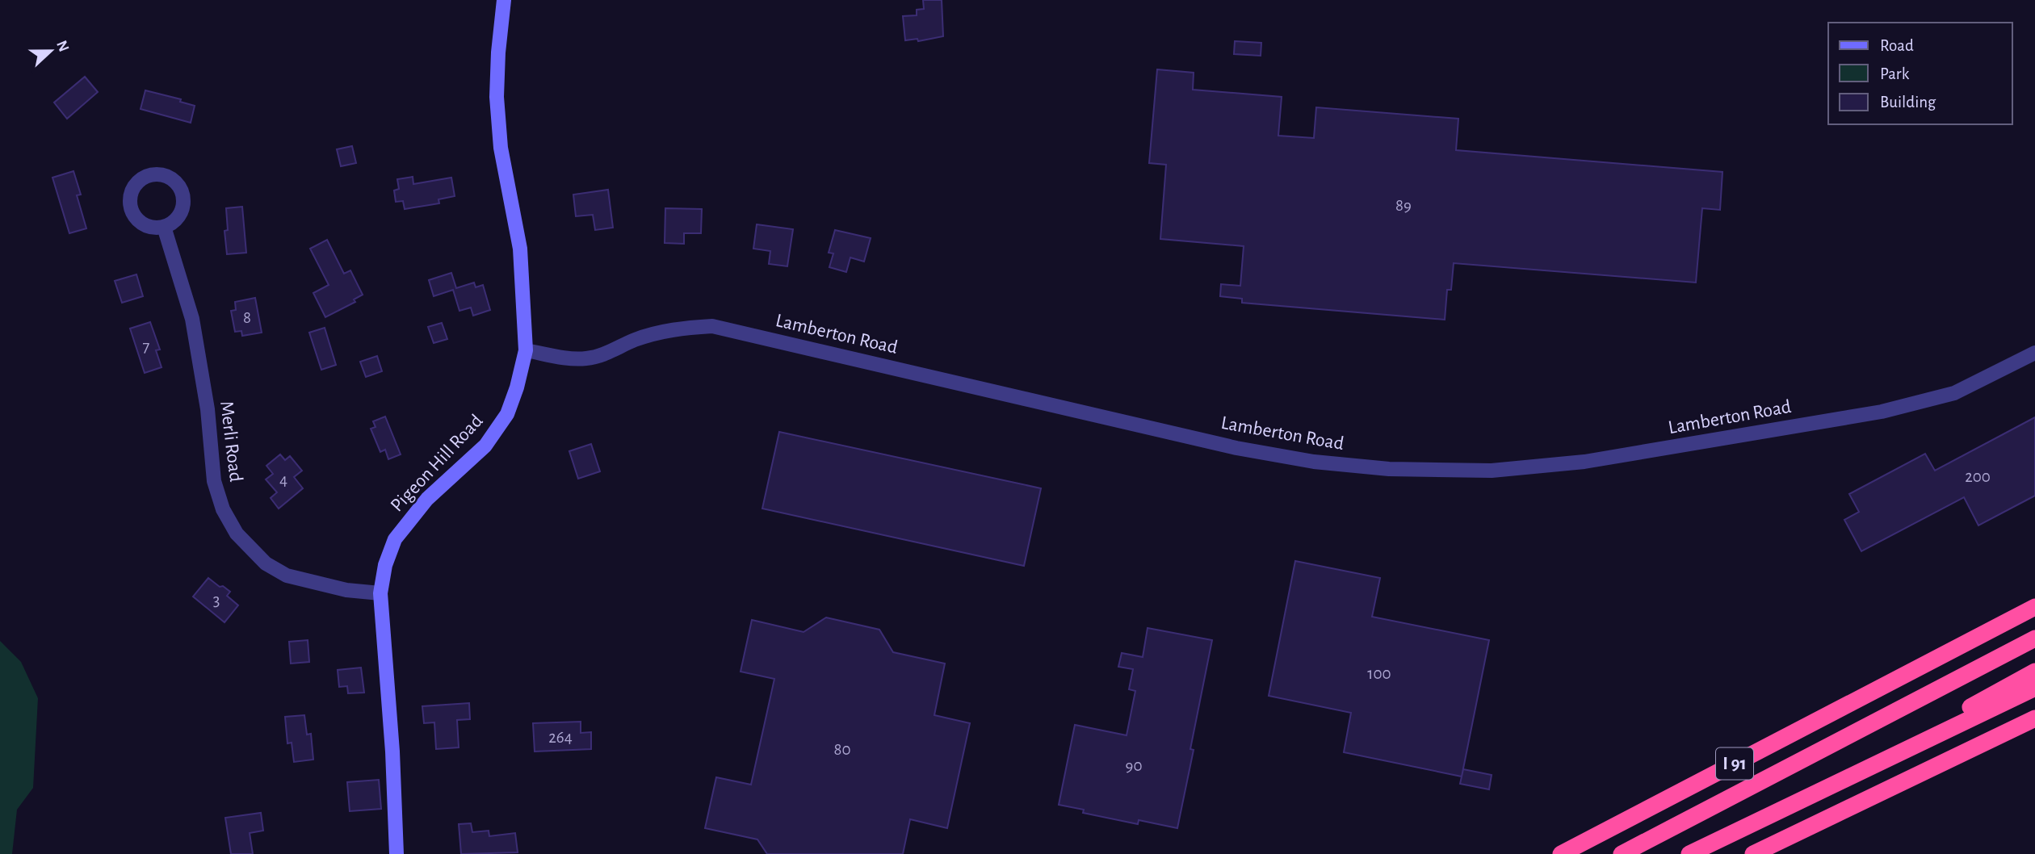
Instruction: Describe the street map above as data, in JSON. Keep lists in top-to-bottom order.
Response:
{
  "streets": {
    "highway": ["I 91"],
    "street": ["Lamberton Road", "Merli Road", "Pigeon Hill Road"]
  },
  "crossings": [
    ["Lamberton Road", "Pigeon Hill Road"],
    ["Merli Road", "Pigeon Hill Road"]
  ],
  "house_numbers": [
    "89",
    "8",
    "7",
    "200",
    "4",
    "3",
    "100",
    "264",
    "80",
    "90"
  ],
  "legend": ["Road", "Park", "Building"],
  "north": "right"
}
